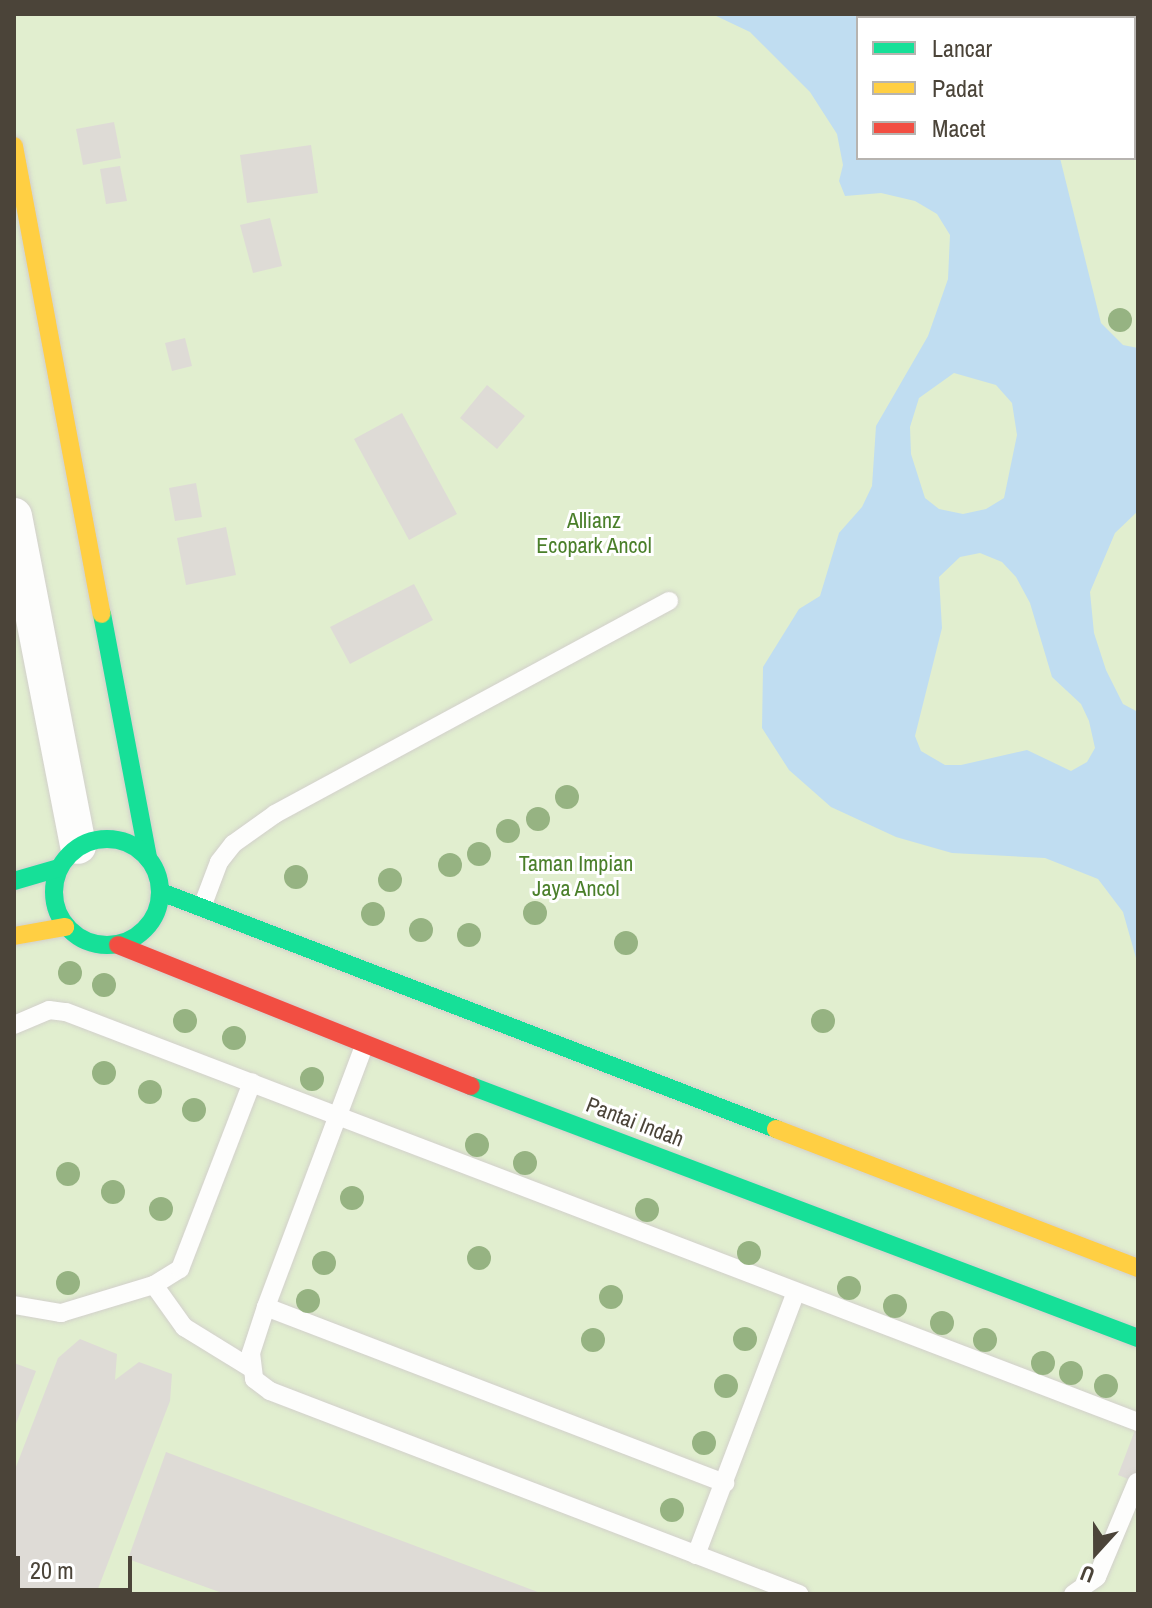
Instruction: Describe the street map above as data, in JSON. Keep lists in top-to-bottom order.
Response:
{
  "streets": {
    "street": ["Pantai Indah"]
  },
  "parks": ["Allianz Ecopark Ancol", "Taman Impian Jaya Ancol"],
  "legend": ["Lancar", "Padat", "Macet"],
  "scale_bar": "20 m",
  "north": "bottom"
}
